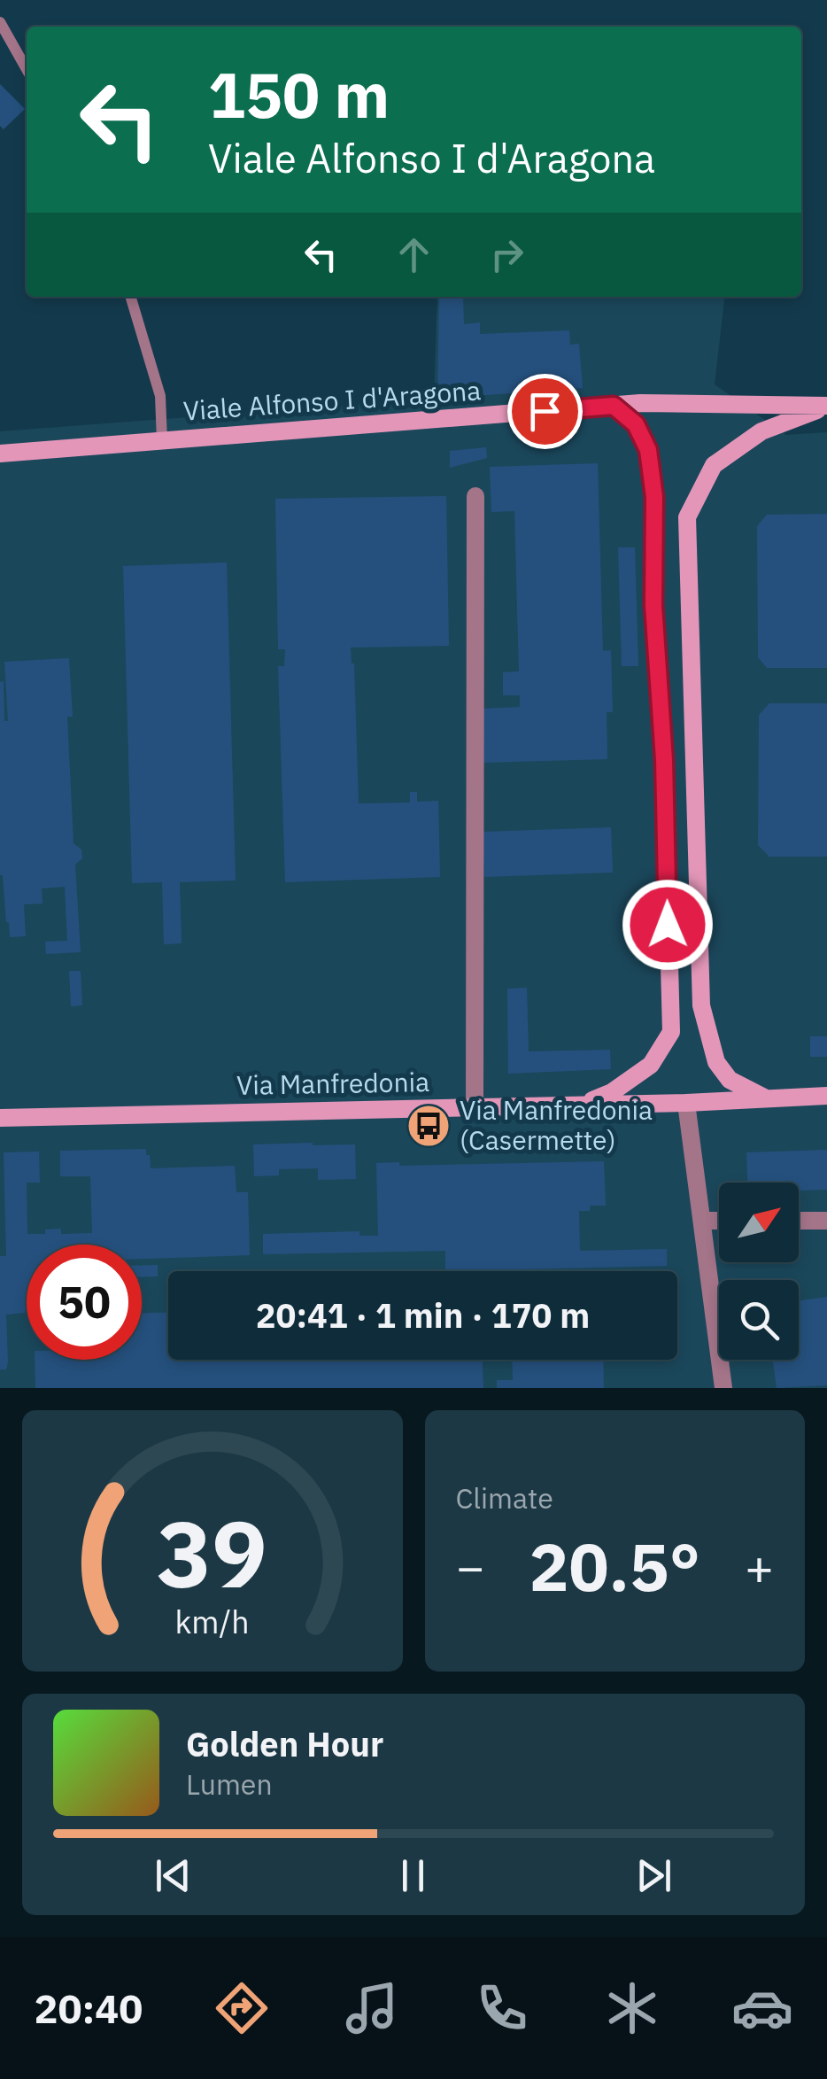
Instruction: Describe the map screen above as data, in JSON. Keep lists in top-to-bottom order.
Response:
{
  "streets": {
    "main road": ["Viale Alfonso I d'Aragona", "Via Manfredonia"]
  },
  "places": {
    "bus stop": ["Via Manfredonia (Casermette)"]
  },
  "north": "top right",
  "page": {
    "turn": ["150 m", "Viale Alfonso I d'Aragona"],
    "limit": "50",
    "trip": "20:41 · 1 min · 170 m",
    "tile": "Climate",
    "heat": ["−", "20.5°", "+"],
    "song": ["Golden Hour", "Lumen"],
    "tabs": "20:40",
    "gauge": ["39", "km/h"]
  }
}
